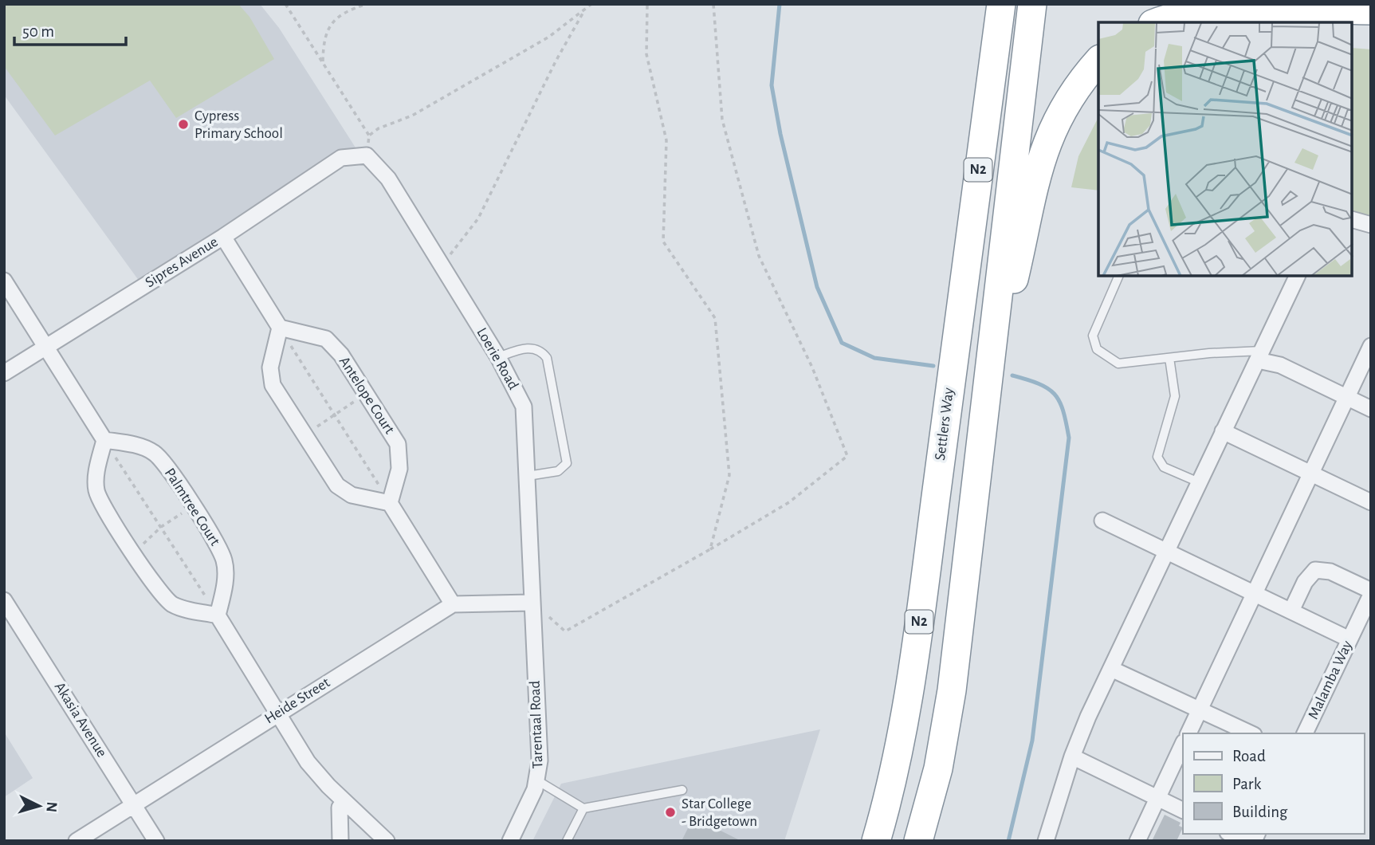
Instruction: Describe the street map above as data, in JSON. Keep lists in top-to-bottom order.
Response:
{
  "streets": {
    "highway": ["N2", "Settlers Way"],
    "street": [
      "Sipres Avenue",
      "Loerie Road",
      "Antelope Court",
      "Palmtree Court",
      "Malamba Way",
      "Heide Street",
      "Akasia Avenue",
      "Tarentaal Road"
    ]
  },
  "crossings": [
    ["Sipres Avenue", "Loerie Road"],
    ["Loerie Road", "Tarentaal Road"],
    ["Heide Street", "Akasia Avenue"]
  ],
  "places": ["Cypress Primary School", "Star College - Bridgetown"],
  "legend": ["Road", "Park", "Building"],
  "scale_bar": "50 m",
  "north": "right"
}
